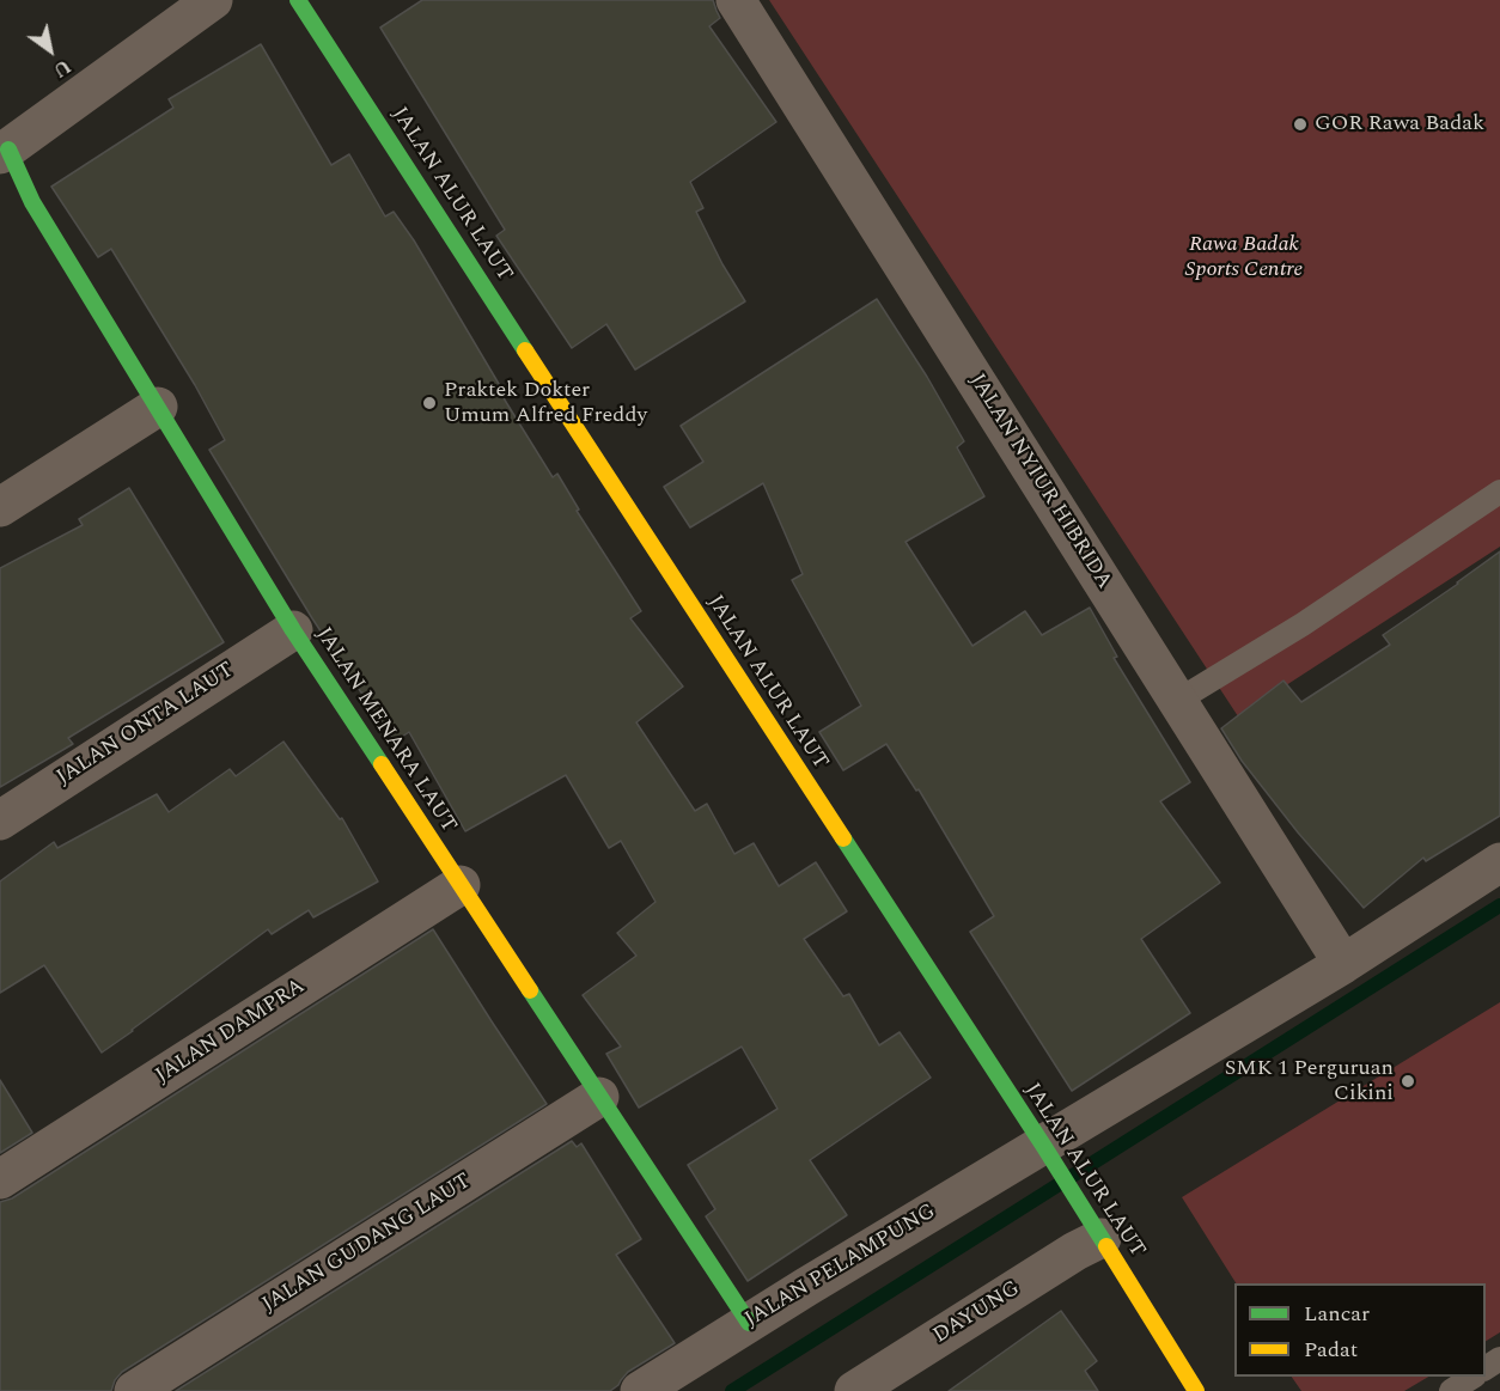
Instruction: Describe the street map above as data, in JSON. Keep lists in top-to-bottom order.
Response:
{
  "streets": {
    "street": [
      "JALAN ALUR LAUT",
      "JALAN NYIUR HIBRIDA",
      "JALAN ONTA LAUT",
      "JALAN MENARA LAUT",
      "JALAN DAMPRA",
      "JALAN GUDANG LAUT",
      "JALAN PELAMPUNG",
      "DAYUNG"
    ]
  },
  "crossings": [
    ["JALAN ALUR LAUT", "JALAN PELAMPUNG"],
    ["JALAN ALUR LAUT", "DAYUNG"],
    ["JALAN NYIUR HIBRIDA", "JALAN PELAMPUNG"],
    ["JALAN ONTA LAUT", "JALAN MENARA LAUT"],
    ["JALAN MENARA LAUT", "JALAN DAMPRA"],
    ["JALAN MENARA LAUT", "JALAN GUDANG LAUT"],
    ["JALAN MENARA LAUT", "JALAN PELAMPUNG"]
  ],
  "parks": ["Rawa Badak Sports Centre"],
  "places": ["GOR Rawa Badak", "Praktek Dokter Umum Alfred Freddy", "SMK 1 Perguruan Cikini"],
  "legend": ["Lancar", "Padat"],
  "north": "bottom right"
}
